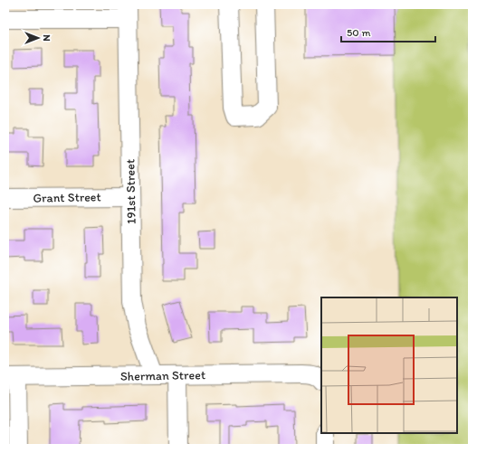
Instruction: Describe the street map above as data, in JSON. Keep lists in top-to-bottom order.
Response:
{
  "streets": {
    "street": ["191st Street", "Grant Street", "Sherman Street"]
  },
  "crossings": [
    ["191st Street", "Grant Street"],
    ["191st Street", "Sherman Street"]
  ],
  "scale_bar": "50 m",
  "north": "right"
}
